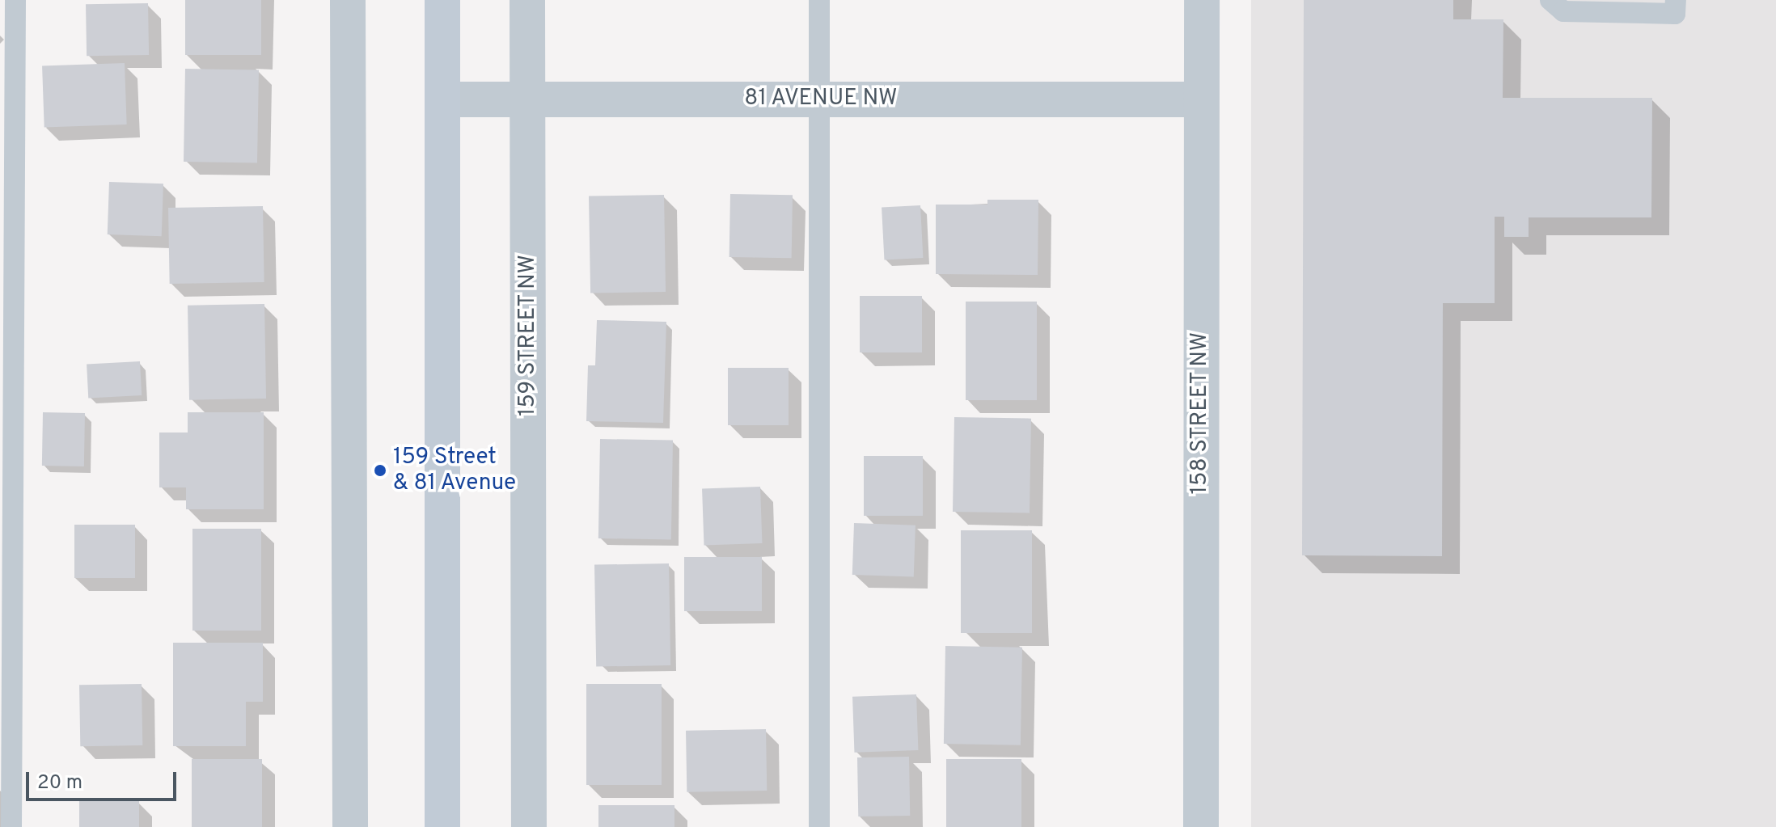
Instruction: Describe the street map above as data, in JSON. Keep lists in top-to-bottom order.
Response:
{
  "streets": {
    "street": ["81 AVENUE NW", "159 STREET NW", "158 STREET NW"]
  },
  "crossings": [
    ["81 AVENUE NW", "159 STREET NW"],
    ["81 AVENUE NW", "158 STREET NW"]
  ],
  "places": ["159 Street & 81 Avenue"],
  "scale_bar": "20 m"
}
